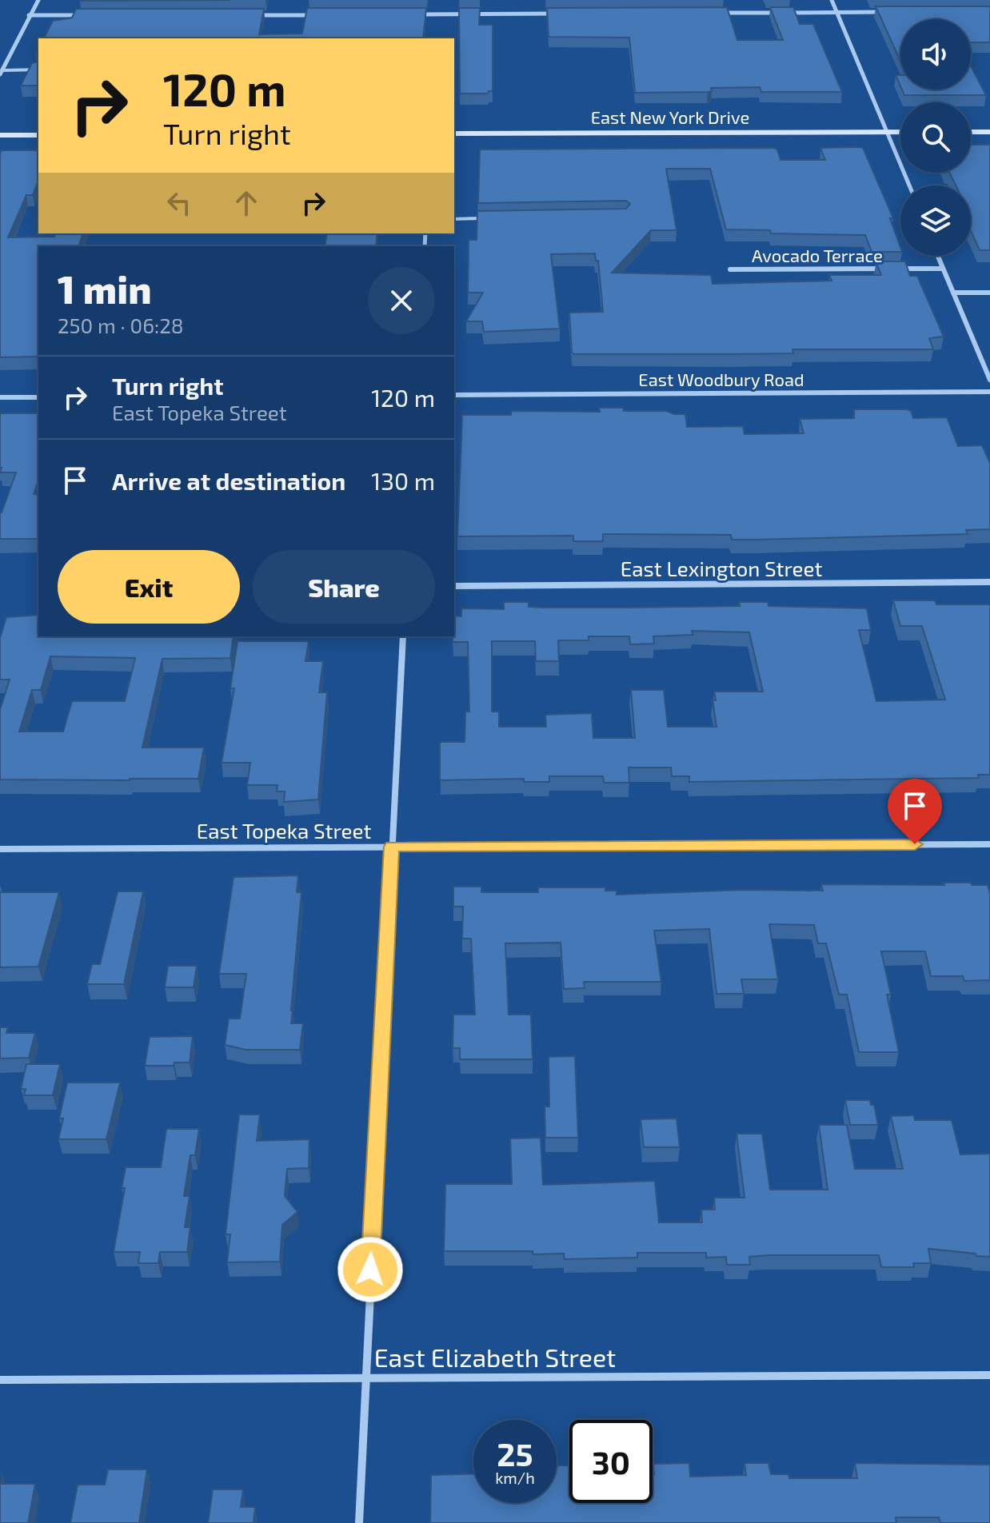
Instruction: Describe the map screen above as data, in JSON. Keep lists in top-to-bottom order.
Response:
{
  "streets": {
    "street": [
      "East New York Drive",
      "Avocado Terrace",
      "East Woodbury Road",
      "East Lexington Street",
      "East Topeka Street",
      "East Elizabeth Street"
    ]
  },
  "page": {
    "turn": ["120 m", "Turn right"],
    "heading": ["1 min", "250 m · 06:28"],
    "list": [
      {
        "name": "Turn right",
        "note": "East Topeka Street",
        "value": "120 m"
      },
      {
        "name": "Arrive at destination",
        "value": "130 m"
      }
    ],
    "buttons": ["Exit", "Share"],
    "speed": "25 km/h",
    "limit": "30"
  }
}
